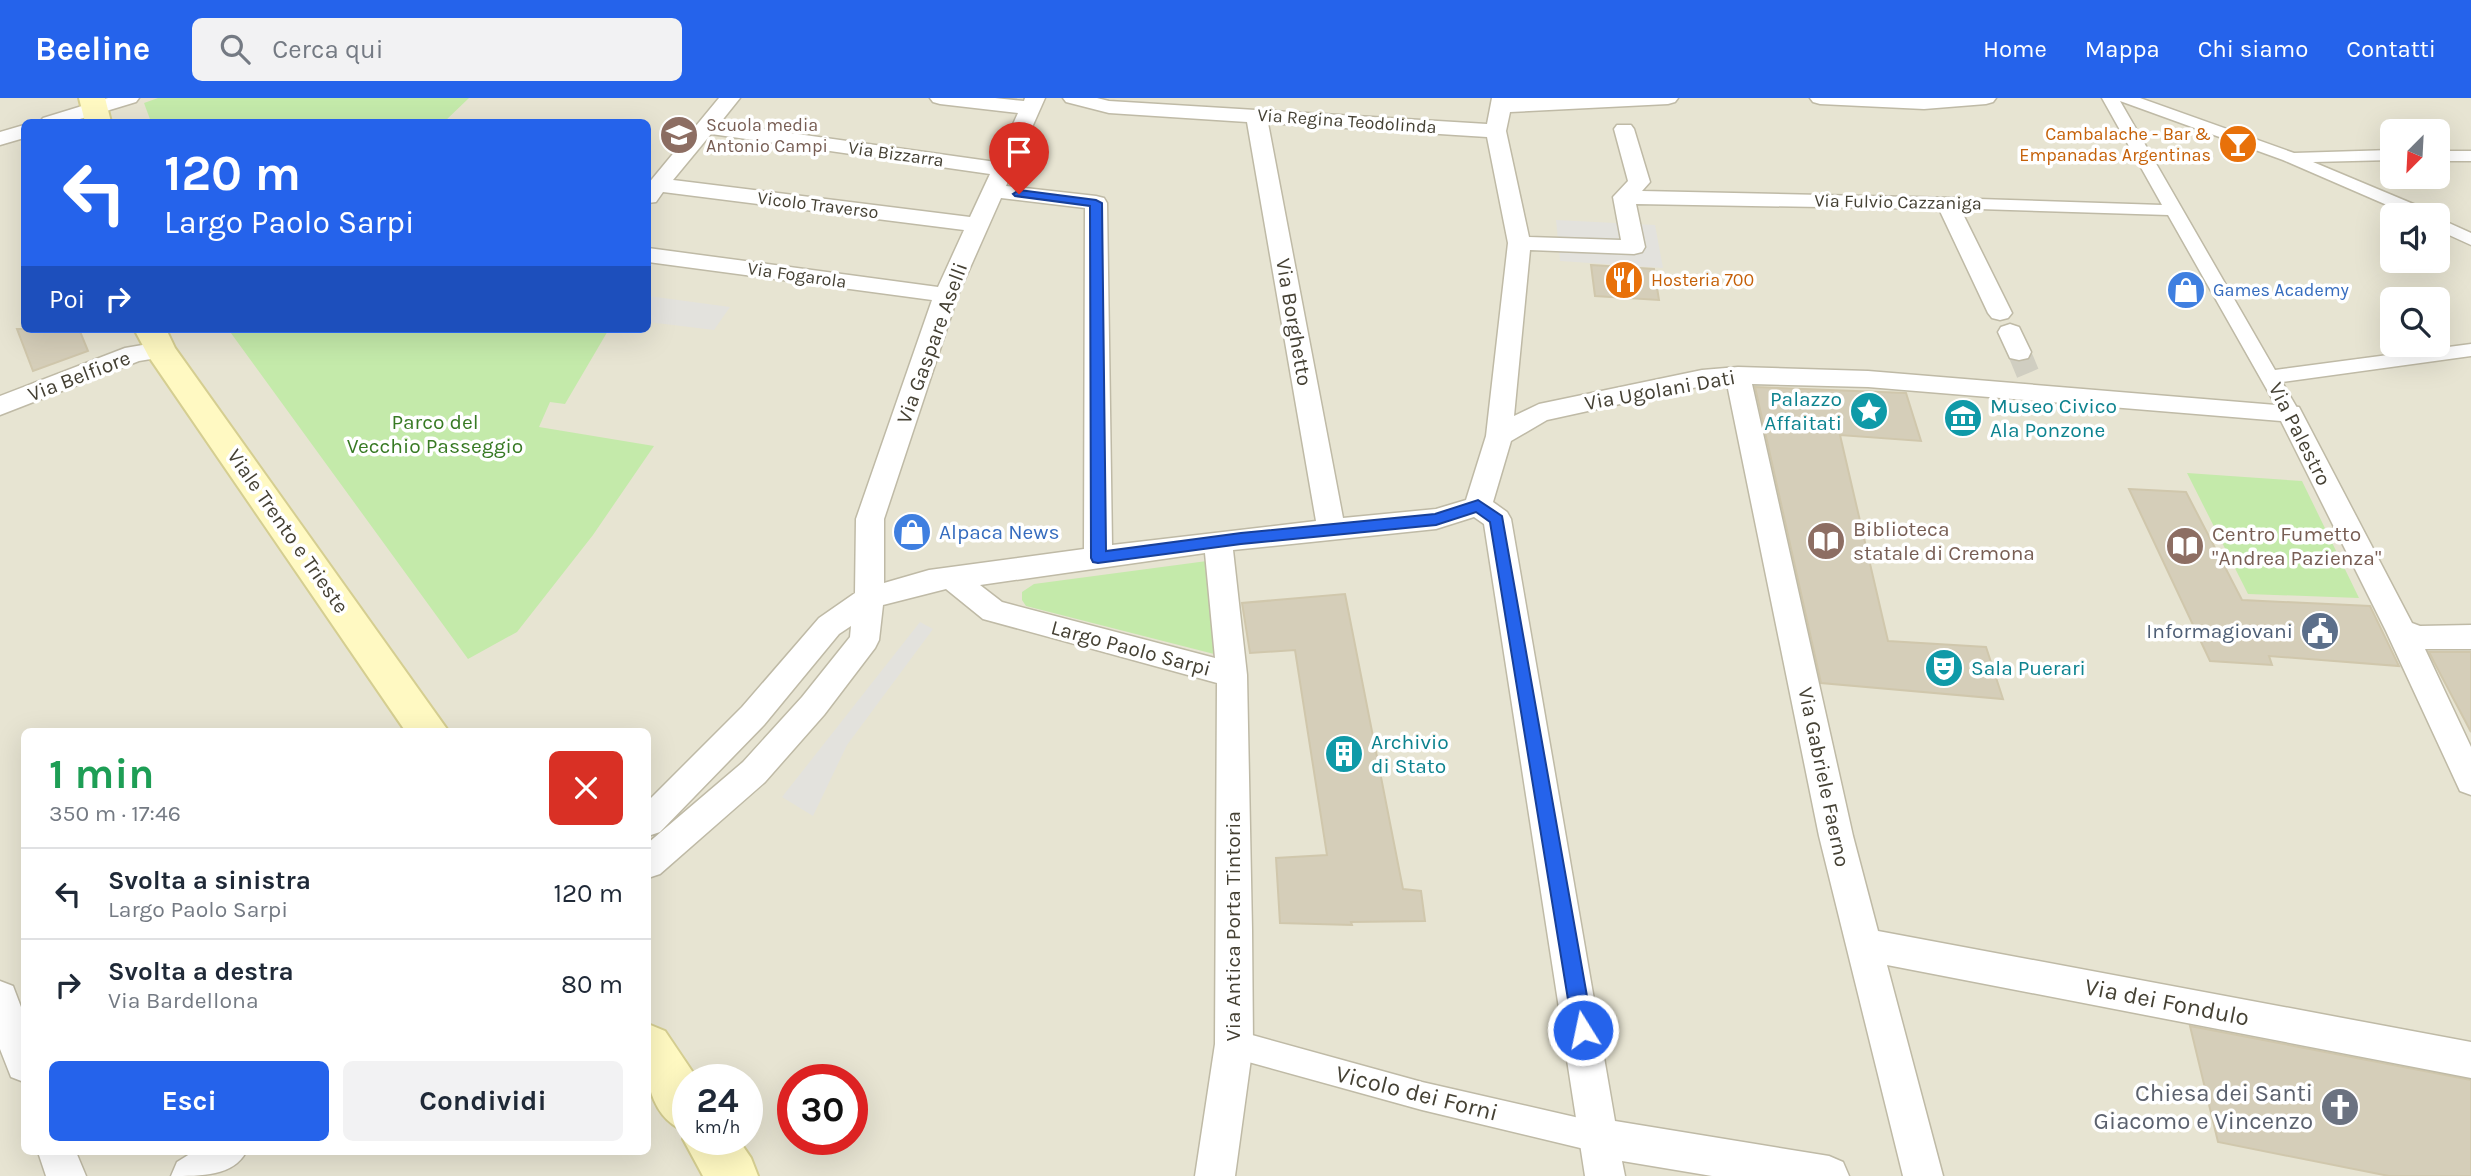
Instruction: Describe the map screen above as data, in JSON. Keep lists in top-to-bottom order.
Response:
{
  "streets": {
    "main road": ["Viale Trento e Trieste"],
    "street": [
      "Via Regina Teodolinda",
      "Via Bizzarra",
      "Via Fulvio Cazzaniga",
      "Vicolo Traverso",
      "Via Fogarola",
      "Via Borghetto",
      "Via Gaspare Aselli",
      "Via Belfiore",
      "Via Ugolani Dati",
      "Via Palestro",
      "Largo Paolo Sarpi",
      "Via Gabriele Faerno",
      "Via Antica Porta Tintoria",
      "Via dei Fondulo",
      "Vicolo dei Forni"
    ]
  },
  "crossings": [
    ["Via Regina Teodolinda", "Via Borghetto"],
    ["Via Bizzarra", "Via Gaspare Aselli"],
    ["Via Fulvio Cazzaniga", "Via Palestro"],
    ["Vicolo Traverso", "Via Gaspare Aselli"],
    ["Via Fogarola", "Via Gaspare Aselli"],
    ["Via Belfiore", "Viale Trento e Trieste"],
    ["Via Ugolani Dati", "Via Palestro"],
    ["Via Ugolani Dati", "Via Gabriele Faerno"],
    ["Largo Paolo Sarpi", "Via Antica Porta Tintoria"],
    ["Via Gabriele Faerno", "Via dei Fondulo"],
    ["Via Antica Porta Tintoria", "Vicolo dei Forni"]
  ],
  "parks": ["Parco del Vecchio Passeggio"],
  "places": {
    "school or university": ["Scuola media Antonio Campi"],
    "bar": ["Cambalache - Bar & Empanadas Argentinas"],
    "restaurant": ["Hosteria 700"],
    "shop": ["Games Academy", "Alpaca News"],
    "place": ["Palazzo Affaitati"],
    "museum": ["Museo Civico Ala Ponzone"],
    "library": ["Biblioteca statale di Cremona", "Centro Fumetto \"Andrea Pazienza\""],
    "public building": ["Informagiovani"],
    "theatre": ["Sala Puerari"],
    "building": ["Archivio di Stato"],
    "church": ["Chiesa dei Santi Giacomo e Vincenzo"]
  },
  "north": "bottom left",
  "page": {
    "header": "Beeline",
    "search": "Cerca qui",
    "nav": [
      "Home",
      "Mappa",
      "Chi siamo",
      "Contatti"
    ],
    "turn": ["120 m", "Largo Paolo Sarpi"],
    "then": "Poi",
    "heading": ["1 min", "350 m · 17:46"],
    "list": [
      {
        "name": "Svolta a sinistra",
        "note": "Largo Paolo Sarpi",
        "value": "120 m"
      },
      {
        "name": "Svolta a destra",
        "note": "Via Bardellona",
        "value": "80 m"
      }
    ],
    "buttons": ["Esci", "Condividi"],
    "speed": "24 km/h",
    "limit": "30"
  }
}
